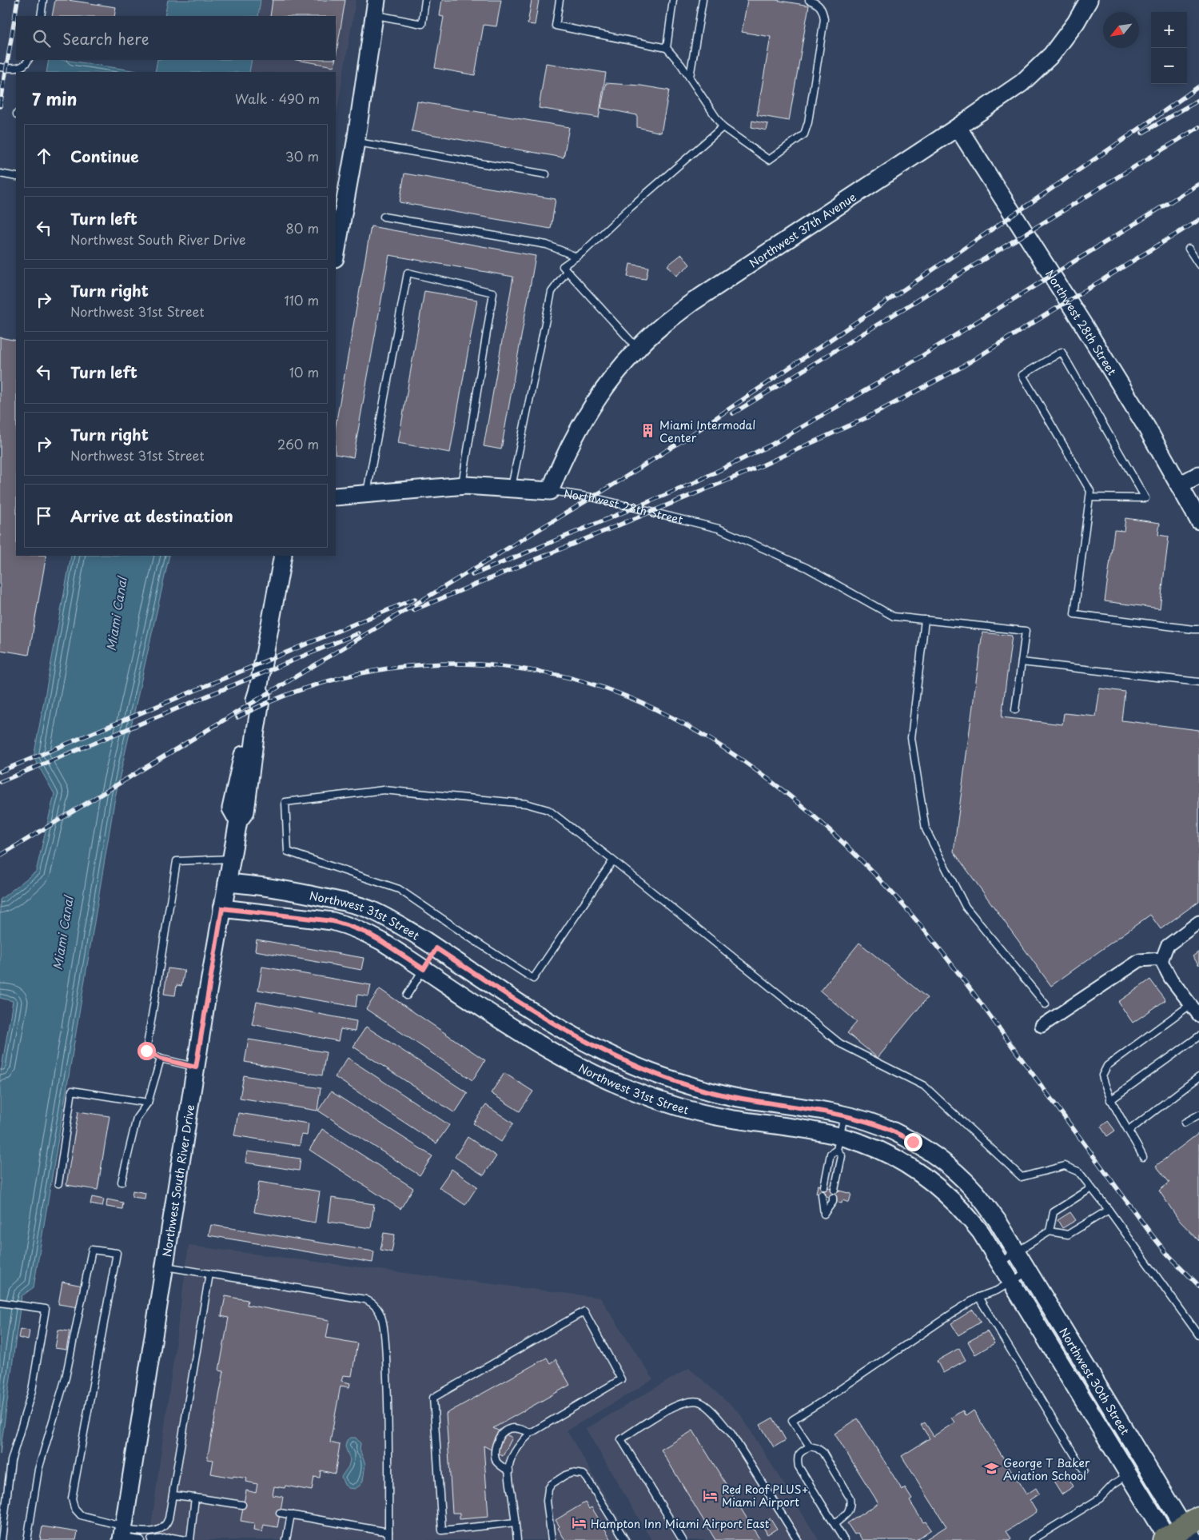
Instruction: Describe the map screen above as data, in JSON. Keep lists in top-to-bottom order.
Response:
{
  "streets": {
    "street": [
      "Northwest 37th Avenue",
      "Northwest 28th Street",
      "Northwest 31st Street",
      "Northwest South River Drive",
      "Northwest 30th Street"
    ]
  },
  "crossings": [
    ["Northwest 37th Avenue", "Northwest 28th Street"],
    ["Northwest 31st Street", "Northwest South River Drive"],
    ["Northwest 31st Street", "Northwest 30th Street"]
  ],
  "water": ["Miami Canal"],
  "places": {
    "building": ["Miami Intermodal Center"],
    "school or university": ["George T Baker Aviation School"],
    "hotel": ["Red Roof PLUS+ Miami Airport", "Hampton Inn Miami Airport East"]
  },
  "north": "bottom left",
  "page": {
    "map_buttons": ["+", "−"],
    "search": "Search here",
    "heading": ["7 min", "Walk · 490 m"],
    "list": [
      ["Continue", "30 m"],
      ["Turn left", "Northwest South River Drive", "80 m"],
      ["Turn right", "Northwest 31st Street", "110 m"],
      ["Turn left", "10 m"],
      ["Turn right", "Northwest 31st Street", "260 m"],
      "Arrive at destination"
    ]
  }
}
